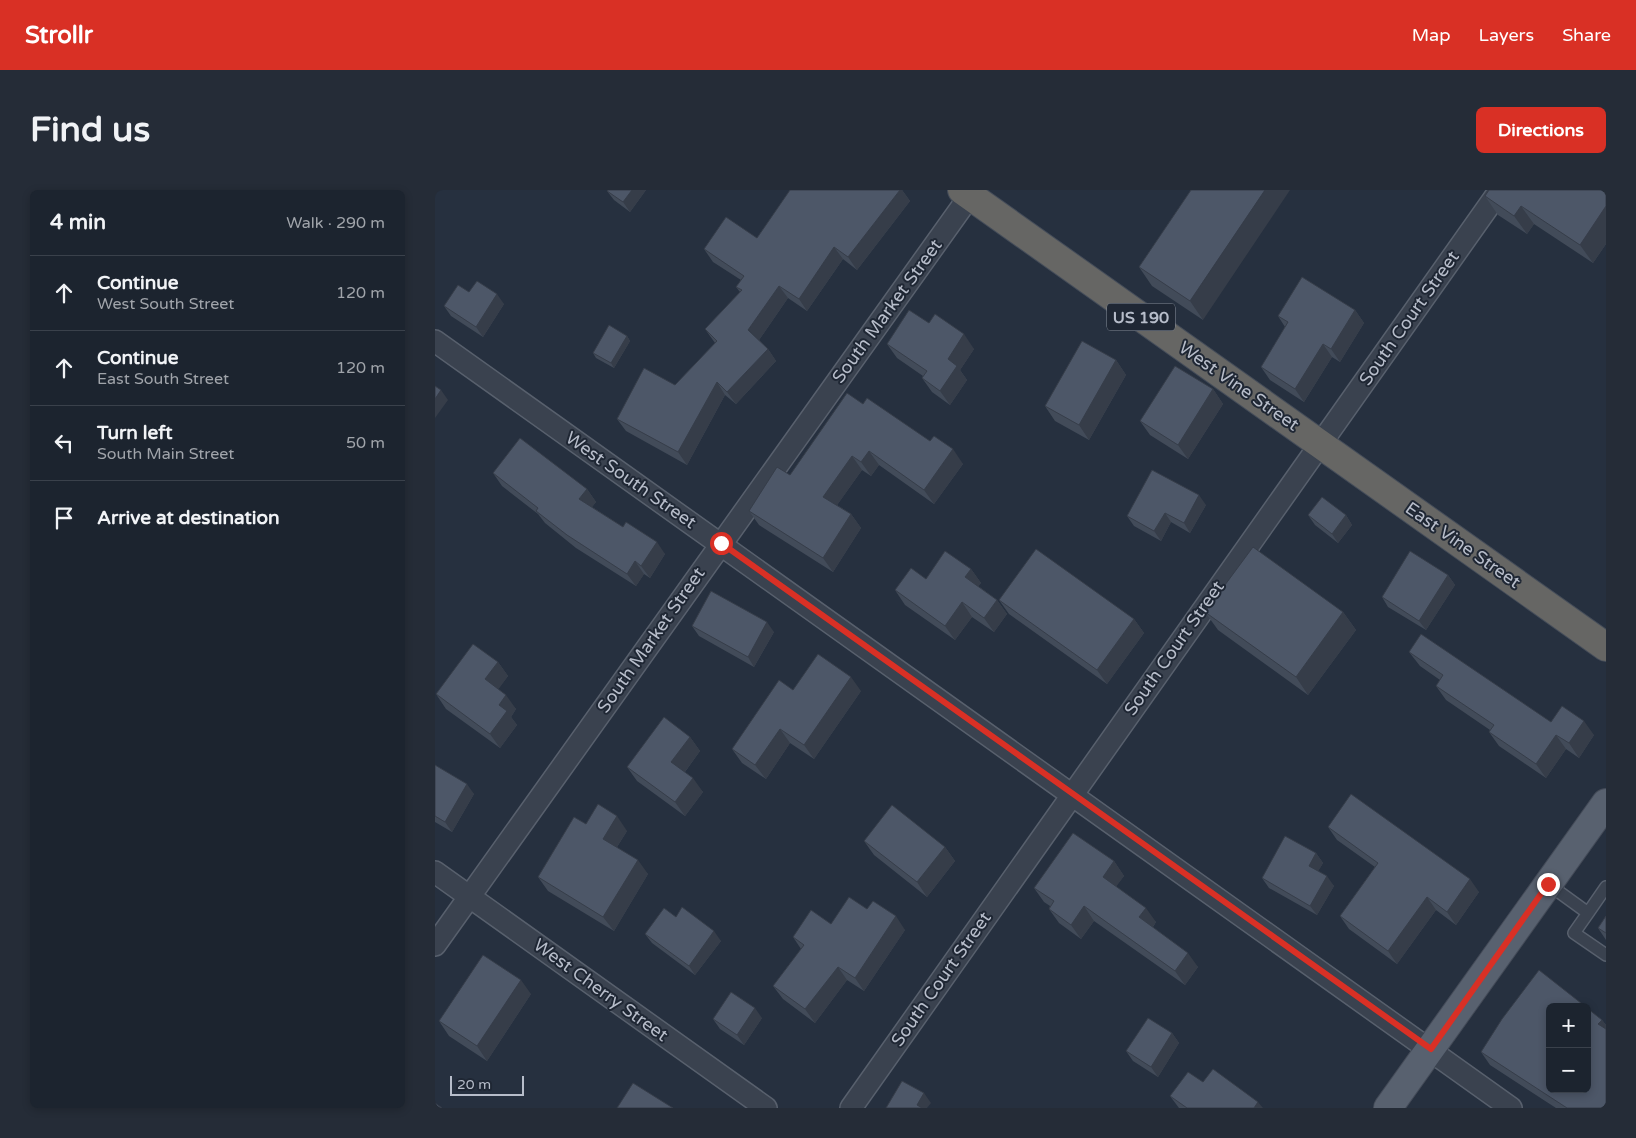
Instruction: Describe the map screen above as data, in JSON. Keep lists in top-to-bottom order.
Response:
{
  "streets": {
    "highway": ["US 190", "West Vine Street", "East Vine Street"],
    "street": [
      "South Market Street",
      "South Court Street",
      "West South Street",
      "West Cherry Street"
    ]
  },
  "crossings": [
    ["South Market Street", "West Vine Street"],
    ["South Market Street", "West South Street"],
    ["South Market Street", "West Cherry Street"],
    ["South Court Street", "West Vine Street"],
    ["South Court Street", "West South Street"],
    ["South Court Street", "East Vine Street"],
    ["West Vine Street", "East Vine Street"]
  ],
  "scale_bar": "20 m",
  "page": {
    "header": "Strollr",
    "nav": ["Map", "Layers", "Share"],
    "buttons": "Directions",
    "title": "Find us",
    "heading": ["4 min", "Walk · 290 m"],
    "list": [
      ["Continue", "West South Street", "120 m"],
      ["Continue", "East South Street", "120 m"],
      ["Turn left", "South Main Street", "50 m"],
      "Arrive at destination"
    ],
    "map_buttons": ["+", "−"],
    "scale": "20 m"
  }
}
